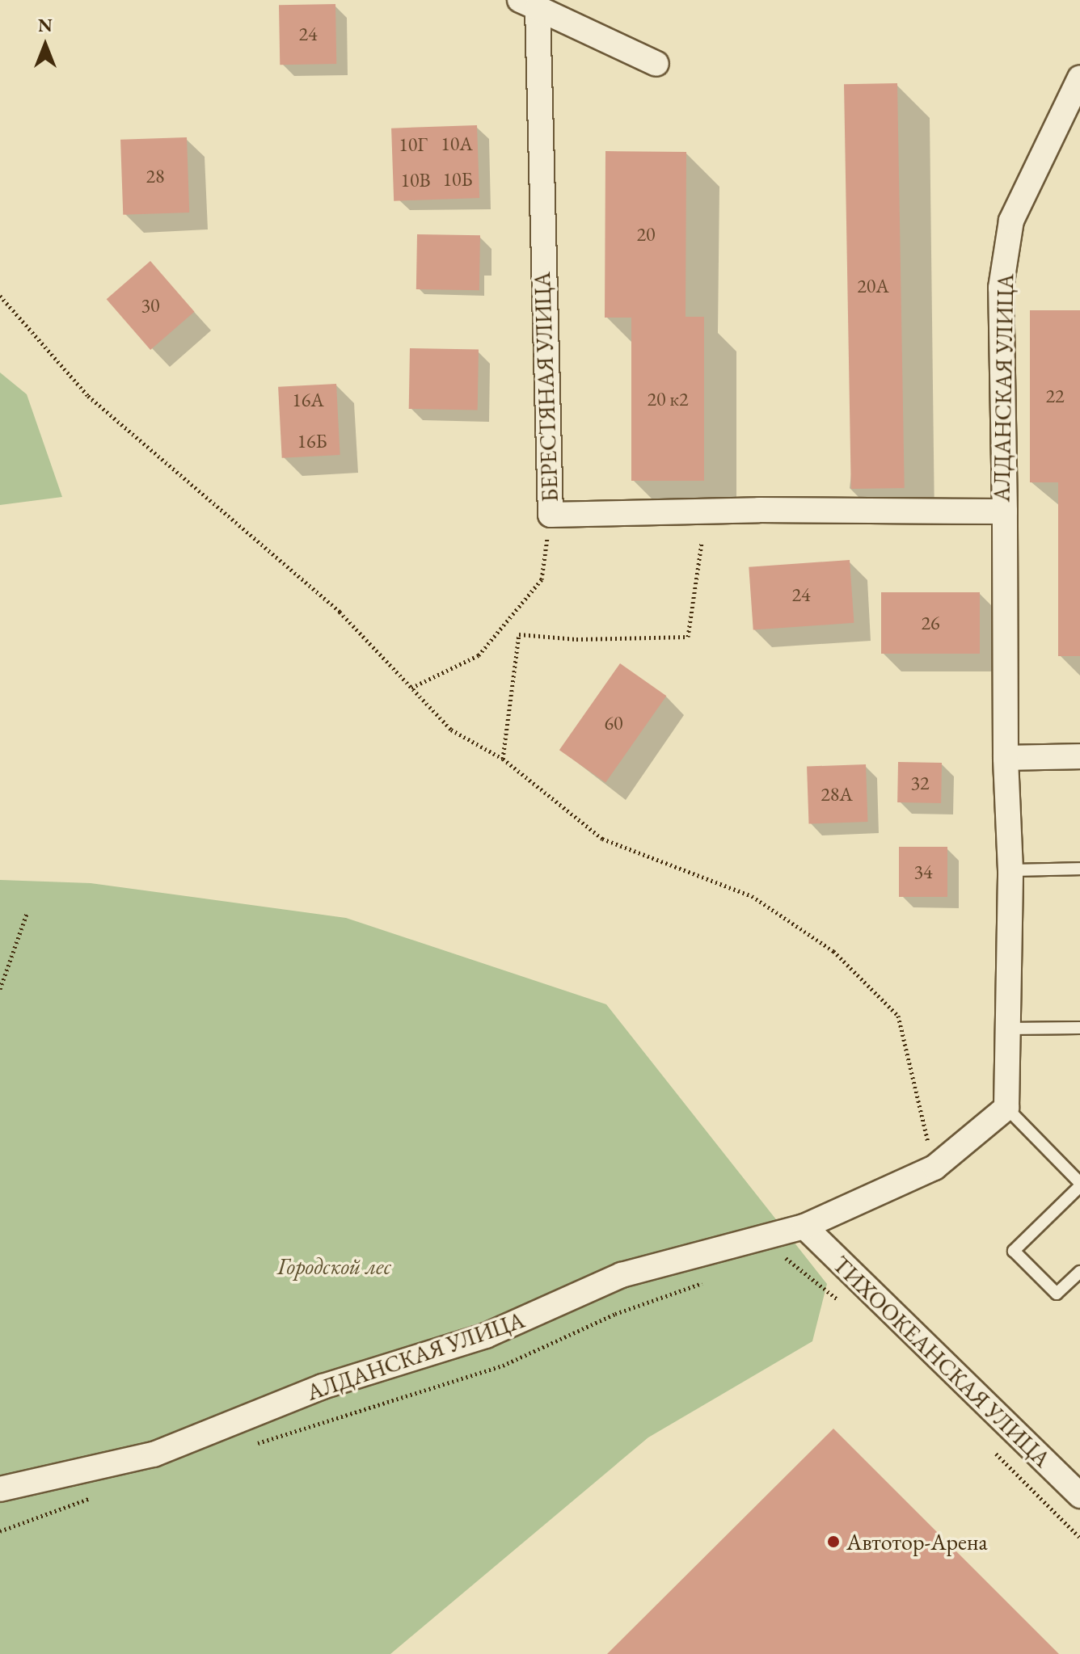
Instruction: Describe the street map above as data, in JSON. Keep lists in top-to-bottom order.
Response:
{
  "streets": {
    "street": ["БЕРЕСТЯНАЯ УЛИЦА", "АЛДАНСКАЯ УЛИЦА", "ТИХООКЕАНСКАЯ УЛИЦА"]
  },
  "crossings": [
    ["БЕРЕСТЯНАЯ УЛИЦА", "АЛДАНСКАЯ УЛИЦА"],
    ["АЛДАНСКАЯ УЛИЦА", "ТИХООКЕАНСКАЯ УЛИЦА"]
  ],
  "parks": ["Городской лес"],
  "places": ["Автотор-Арена"],
  "house_numbers": [
    "24",
    "10А",
    "10Г",
    "28",
    "10Б",
    "10В",
    "20",
    "20А",
    "30",
    "22",
    "20 к2",
    "16А",
    "16Б",
    "24",
    "26",
    "60",
    "32",
    "28А",
    "34"
  ],
  "north": "top"
}
